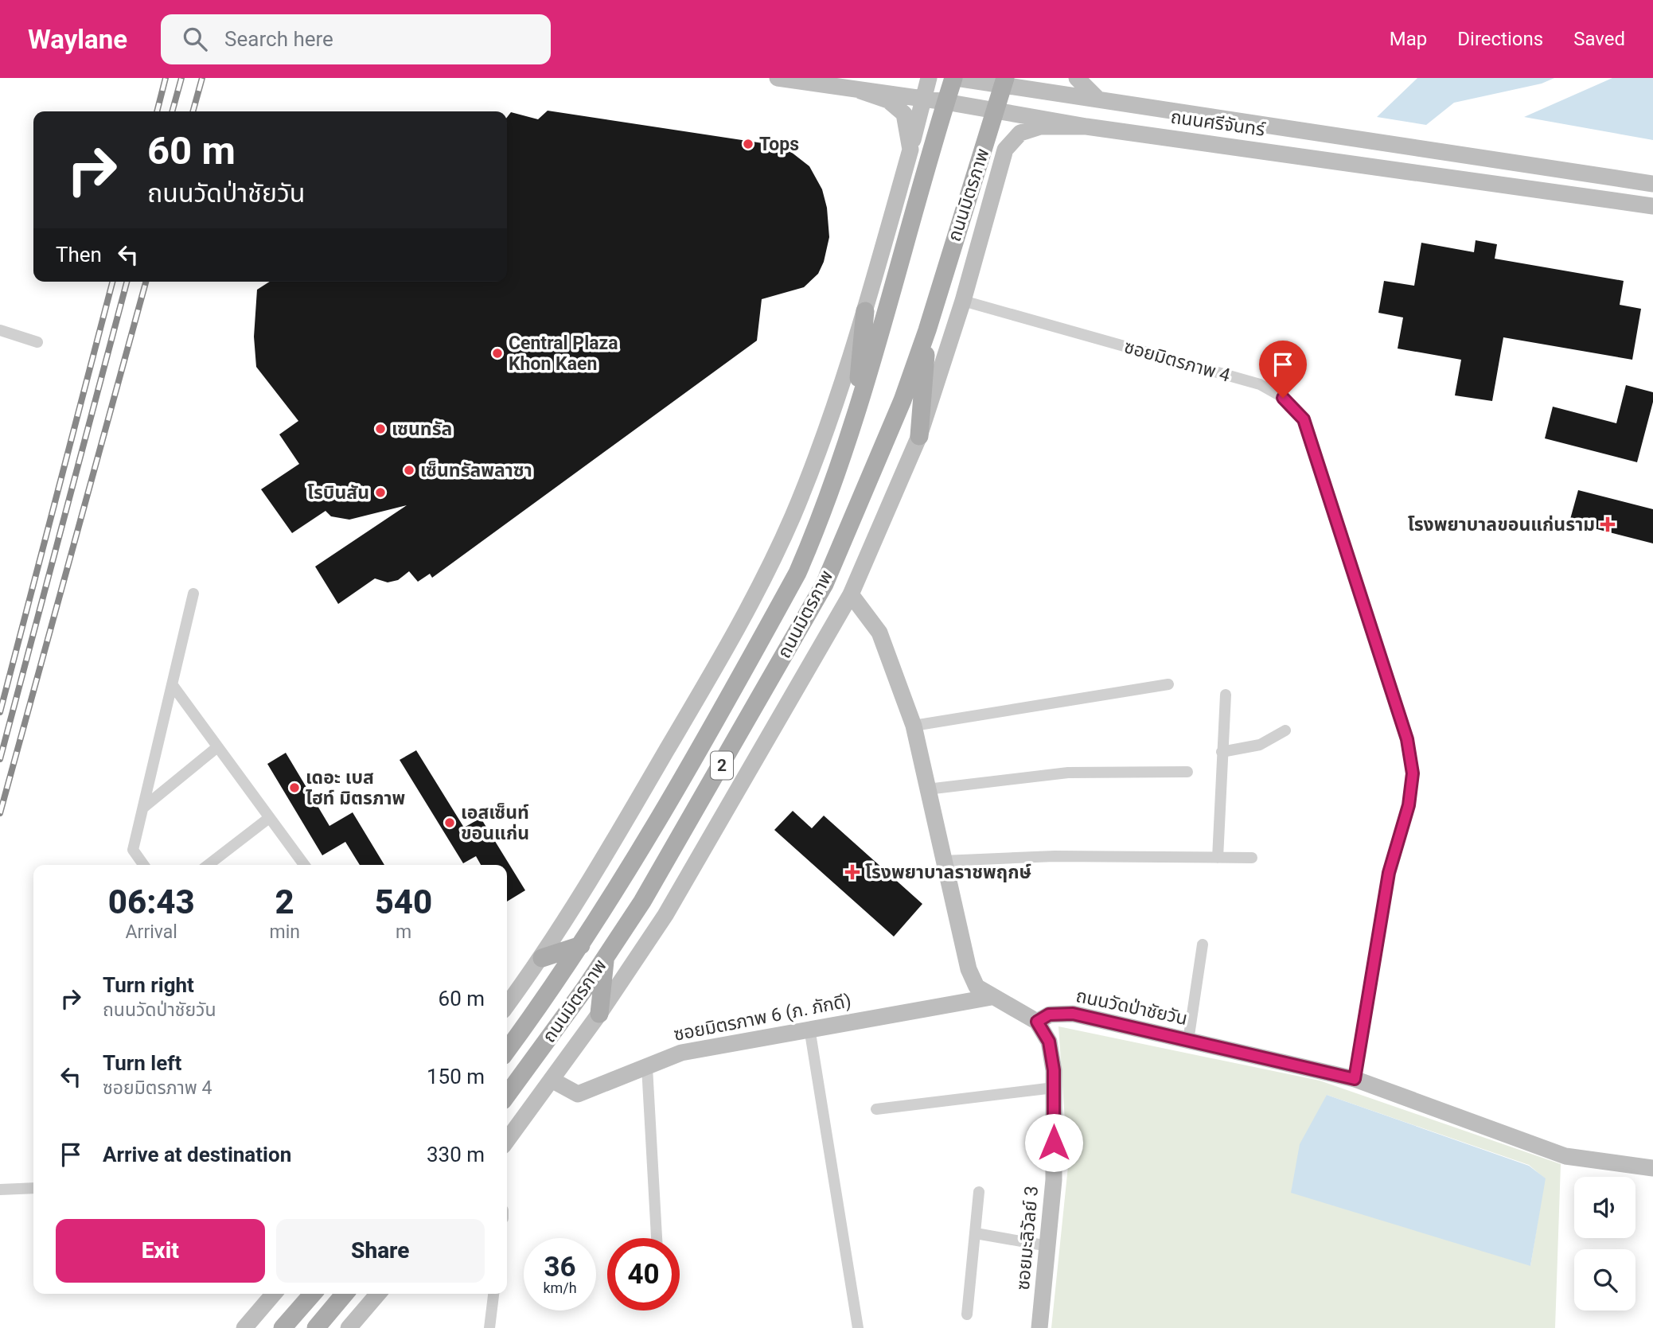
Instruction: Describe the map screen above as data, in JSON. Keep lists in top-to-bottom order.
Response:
{
  "streets": {
    "main road": [
      "ถนนศรีจันทร์",
      "ถนนมิตรภาพ",
      "2",
      "ถนนวัดป่าชัยวัน",
      "ซอยมิตรภาพ 6 (ภ. ภักดี)",
      "ซอยมะลิวัลย์ 3"
    ],
    "street": ["ซอยมิตรภาพ 4"]
  },
  "crossings": [
    ["ถนนศรีจันทร์", "ถนนมิตรภาพ"],
    ["ถนนมิตรภาพ", "ซอยมิตรภาพ 4"],
    ["ถนนมิตรภาพ", "ซอยมิตรภาพ 6 (ภ. ภักดี)"],
    ["ซอยมิตรภาพ 4", "ถนนวัดป่าชัยวัน"],
    ["ถนนวัดป่าชัยวัน", "ซอยมะลิวัลย์ 3"]
  ],
  "places": {
    "other": [
      "Tops",
      "Central Plaza Khon Kaen",
      "เซนทรัล",
      "เซ็นทรัลพลาซา",
      "โรบินสัน",
      "เดอะ เบส ไฮท์ มิตรภาพ",
      "เอสเซ็นท์ ขอนแก่น"
    ],
    "health": ["โรงพยาบาลขอนแก่นราม", "โรงพยาบาลราชพฤกษ์"]
  },
  "page": {
    "header": "Waylane",
    "search": "Search here",
    "nav": ["Map", "Directions", "Saved"],
    "turn": ["60 m", "ถนนวัดป่าชัยวัน"],
    "then": "Then",
    "eta": [
      "06:43",
      "Arrival",
      "2",
      "min",
      "540",
      "m"
    ],
    "list": [
      {
        "name": "Turn right",
        "note": "ถนนวัดป่าชัยวัน",
        "value": "60 m"
      },
      {
        "name": "Turn left",
        "note": "ซอยมิตรภาพ 4",
        "value": "150 m"
      },
      {
        "name": "Arrive at destination",
        "value": "330 m"
      }
    ],
    "buttons": ["Exit", "Share"],
    "speed": "36 km/h",
    "limit": "40"
  }
}
